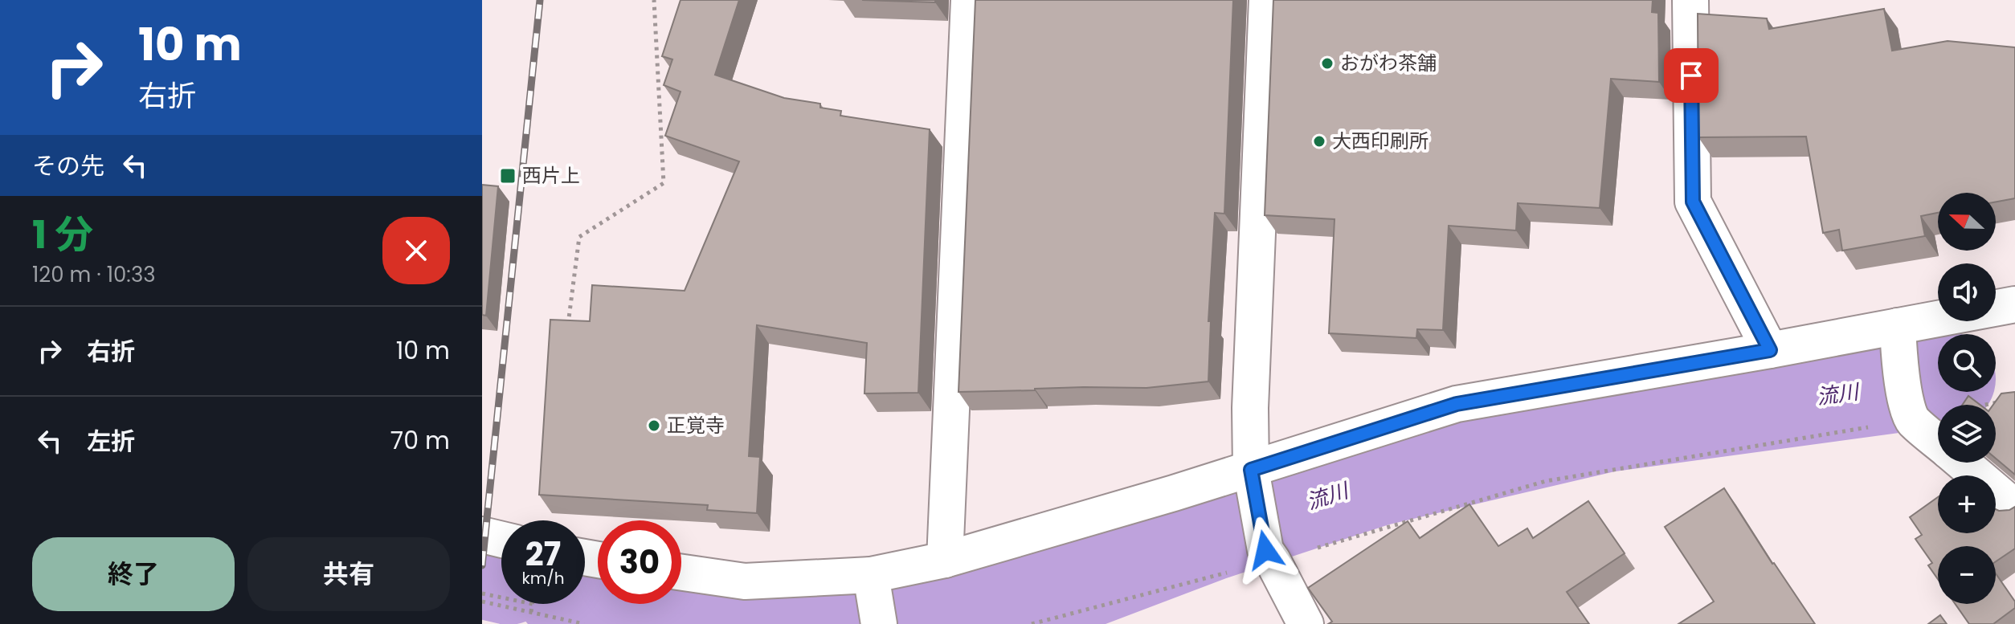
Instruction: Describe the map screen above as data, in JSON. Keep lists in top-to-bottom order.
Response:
{
  "water": ["流川"],
  "places": {
    "other": ["おがわ茶舗", "大西印刷所", "正覚寺"],
    "transit": ["西片上"]
  },
  "north": "left",
  "page": {
    "turn": ["10 m", "右折"],
    "then": "その先",
    "map_buttons": ["+", "−"],
    "heading": ["1 分", "120 m · 10:33"],
    "list": [
      {
        "name": "右折",
        "value": "10 m"
      },
      {
        "name": "左折",
        "value": "70 m"
      }
    ],
    "speed": "27 km/h",
    "limit": "30",
    "buttons": ["終了", "共有"]
  }
}
